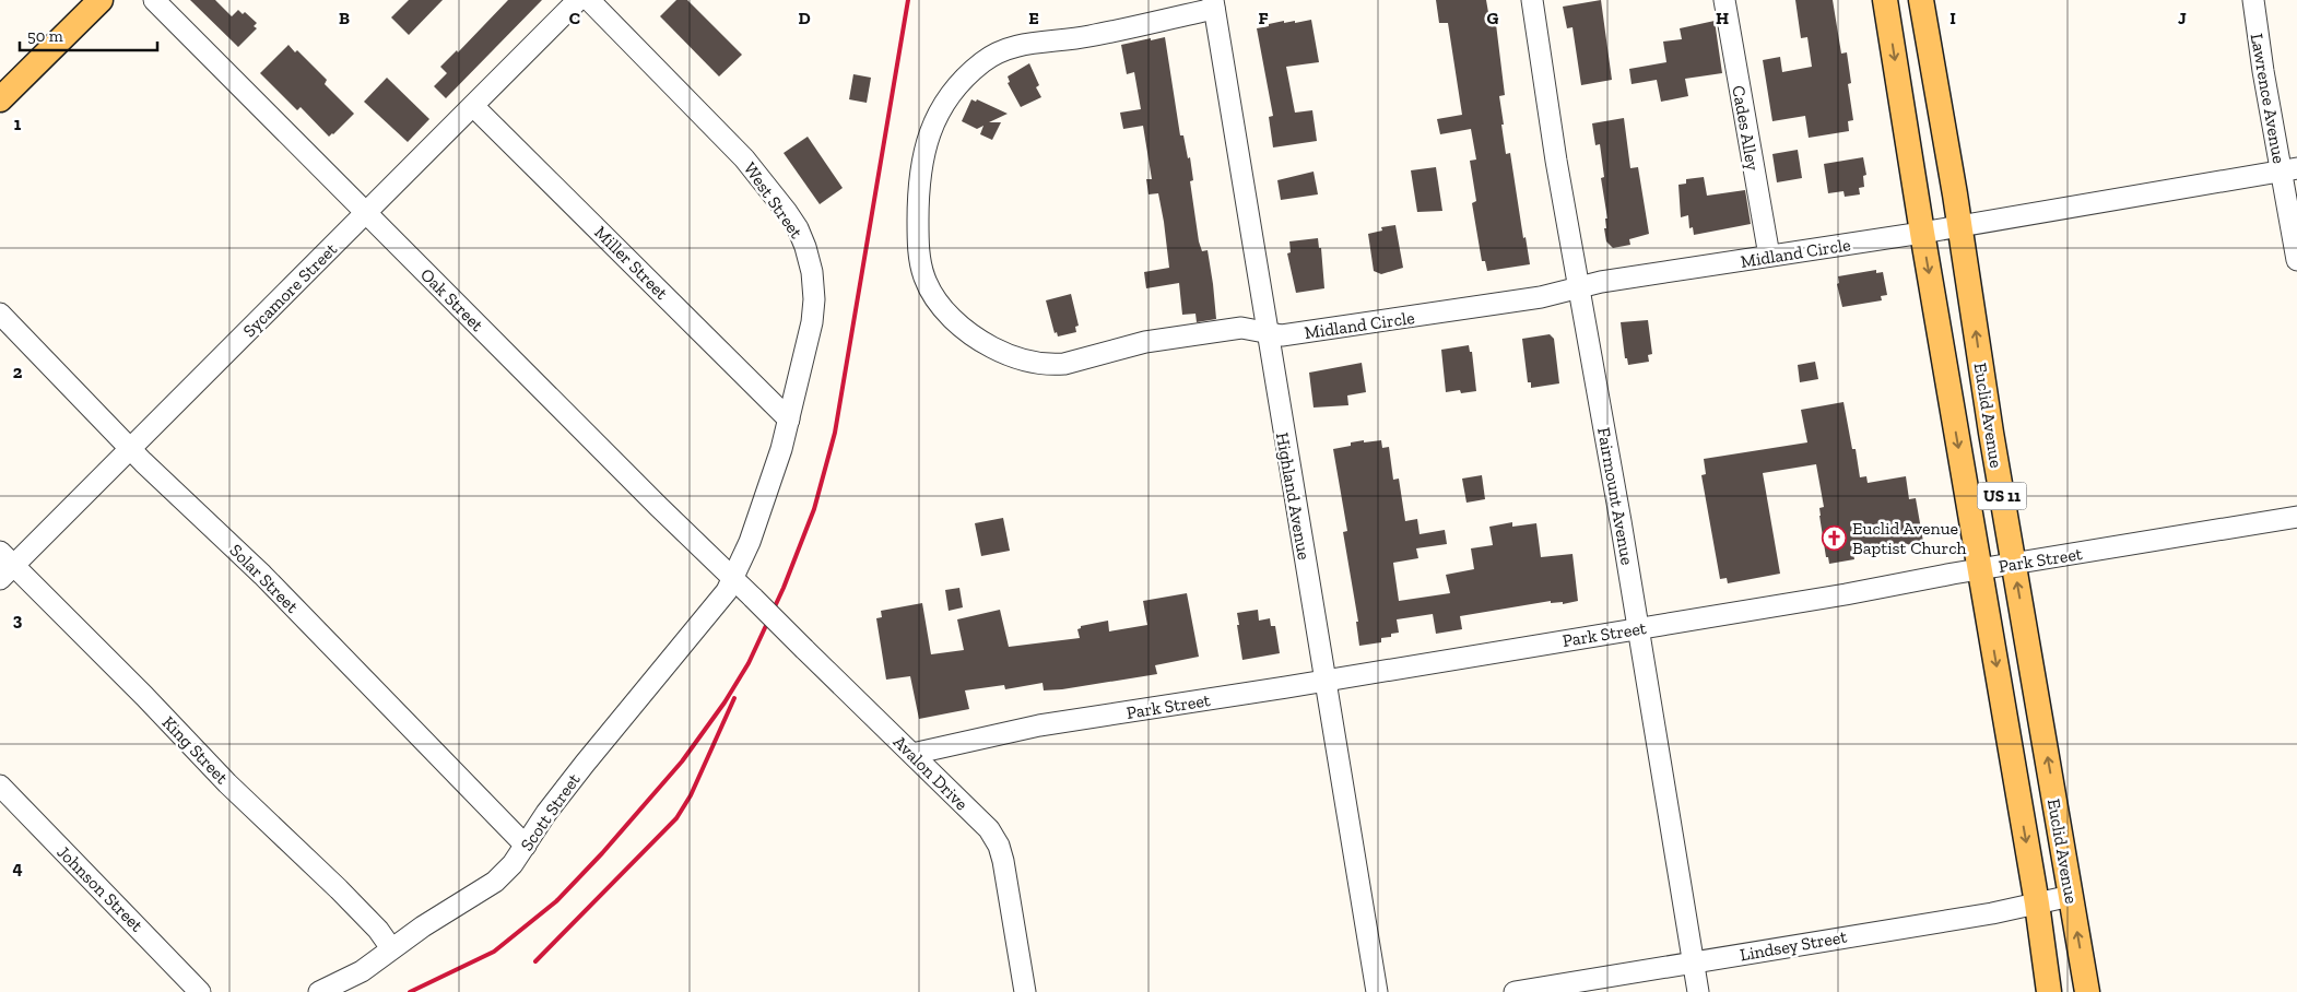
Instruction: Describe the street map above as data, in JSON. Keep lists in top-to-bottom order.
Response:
{
  "streets": {
    "main road": ["Euclid Avenue", "US 11"],
    "street": [
      "Lawrence Avenue",
      "Cades Alley",
      "West Street",
      "Midland Circle",
      "Miller Street",
      "Sycamore Street",
      "Oak Street",
      "Highland Avenue",
      "Fairmount Avenue",
      "Park Street",
      "Solar Street",
      "King Street",
      "Avalon Drive",
      "Scott Street",
      "Johnson Street",
      "Lindsey Street"
    ]
  },
  "crossings": [
    ["Lawrence Avenue", "Midland Circle"],
    ["Cades Alley", "Midland Circle"],
    ["West Street", "Miller Street"],
    ["West Street", "Oak Street"],
    ["West Street", "Scott Street"],
    ["Midland Circle", "Euclid Avenue"],
    ["Midland Circle", "Highland Avenue"],
    ["Midland Circle", "Fairmount Avenue"],
    ["Miller Street", "Sycamore Street"],
    ["Sycamore Street", "Oak Street"],
    ["Sycamore Street", "Solar Street"],
    ["Sycamore Street", "King Street"],
    ["Oak Street", "Avalon Drive"],
    ["Oak Street", "Scott Street"],
    ["Euclid Avenue", "Park Street"],
    ["Euclid Avenue", "Lindsey Street"],
    ["Highland Avenue", "Park Street"],
    ["Fairmount Avenue", "Park Street"],
    ["Fairmount Avenue", "Lindsey Street"],
    ["Park Street", "Avalon Drive"],
    ["Solar Street", "Scott Street"],
    ["King Street", "Scott Street"]
  ],
  "places": {
    "church": ["Euclid Avenue Baptist Church"]
  },
  "scale_bar": "50 m",
  "grid": {
    "columns": [
      "B",
      "C",
      "D",
      "E",
      "F",
      "G",
      "H",
      "I",
      "J"
    ],
    "rows": [
      "1",
      "2",
      "3",
      "4"
    ]
  }
}
